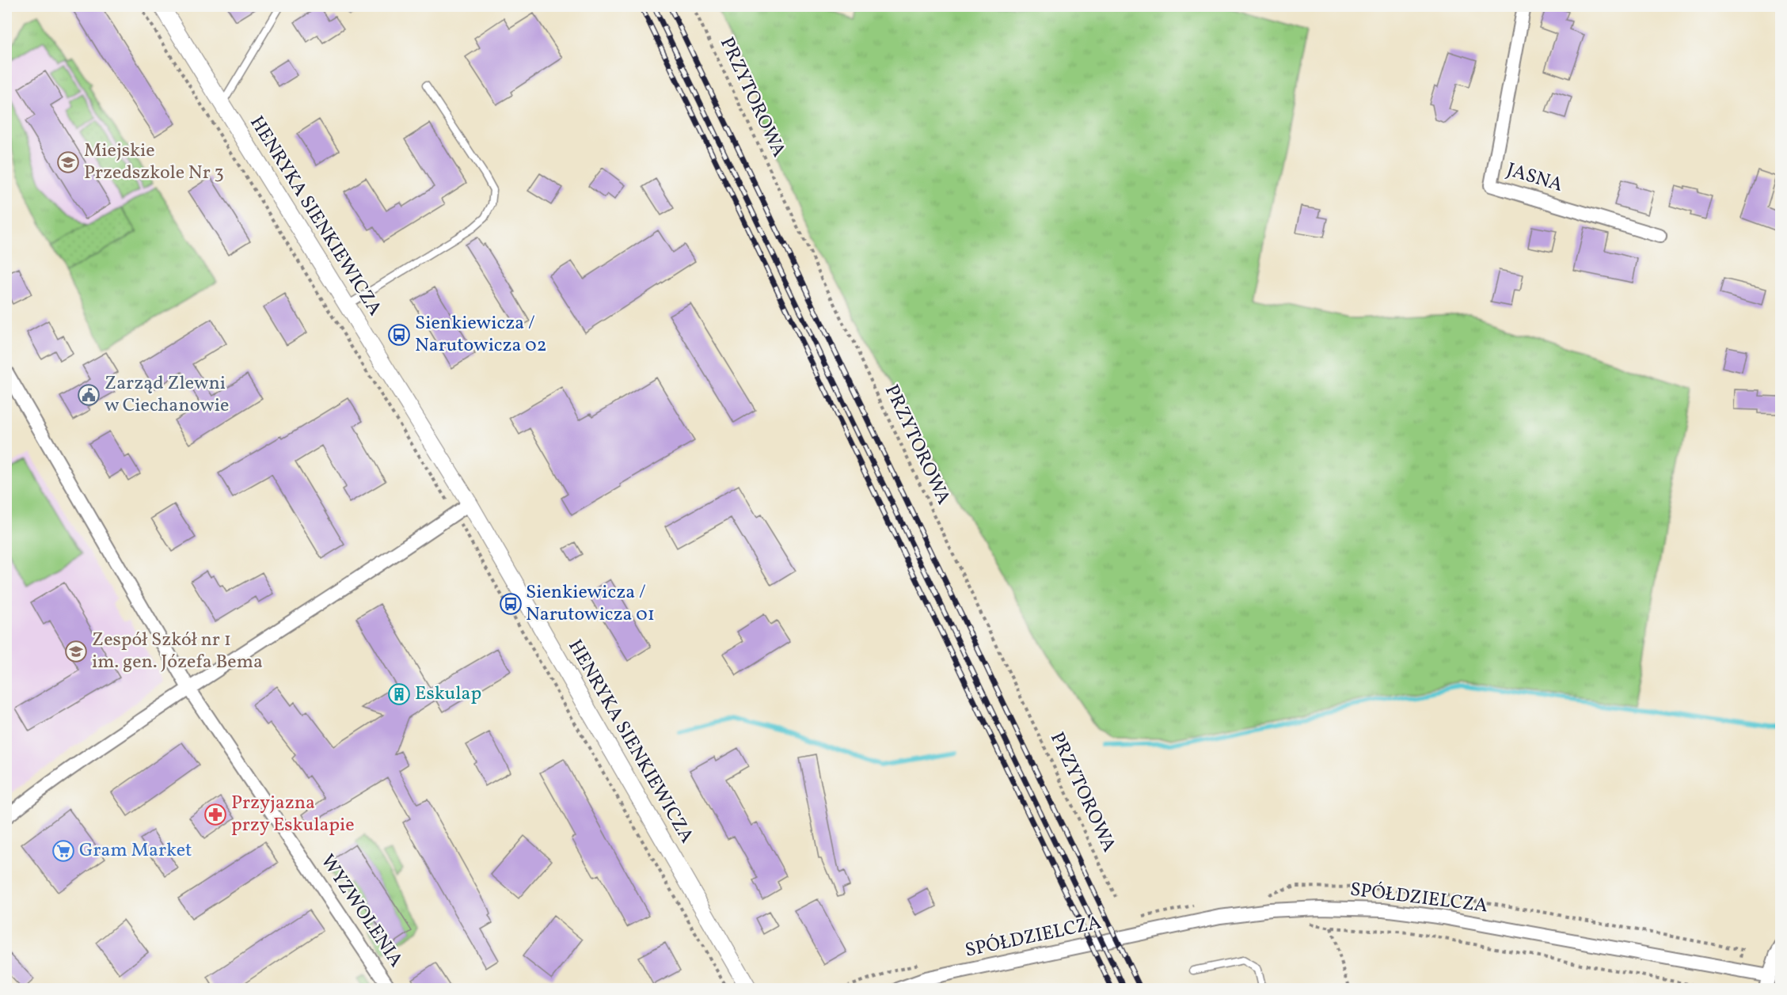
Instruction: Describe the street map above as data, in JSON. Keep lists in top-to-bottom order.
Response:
{
  "streets": {
    "street": [
      "JASNA",
      "HENRYKA SIENKIEWICZA",
      "SPÓŁDZIELCZA",
      "WYZWOLENIA"
    ],
    "path": ["PRZYTOROWA"]
  },
  "places": {
    "school or university": ["Miejskie Przedszkole Nr 3", "Zespół Szkół nr 1 im. gen. Józefa Bema"],
    "bus stop": ["Sienkiewicza / Narutowicza 02", "Sienkiewicza / Narutowicza 01"],
    "public building": ["Zarząd Zlewni w Ciechanowie"],
    "building": ["Eskulap"],
    "pharmacy": ["Przyjazna przy Eskulapie"],
    "supermarket": ["Gram Market"]
  }
}
